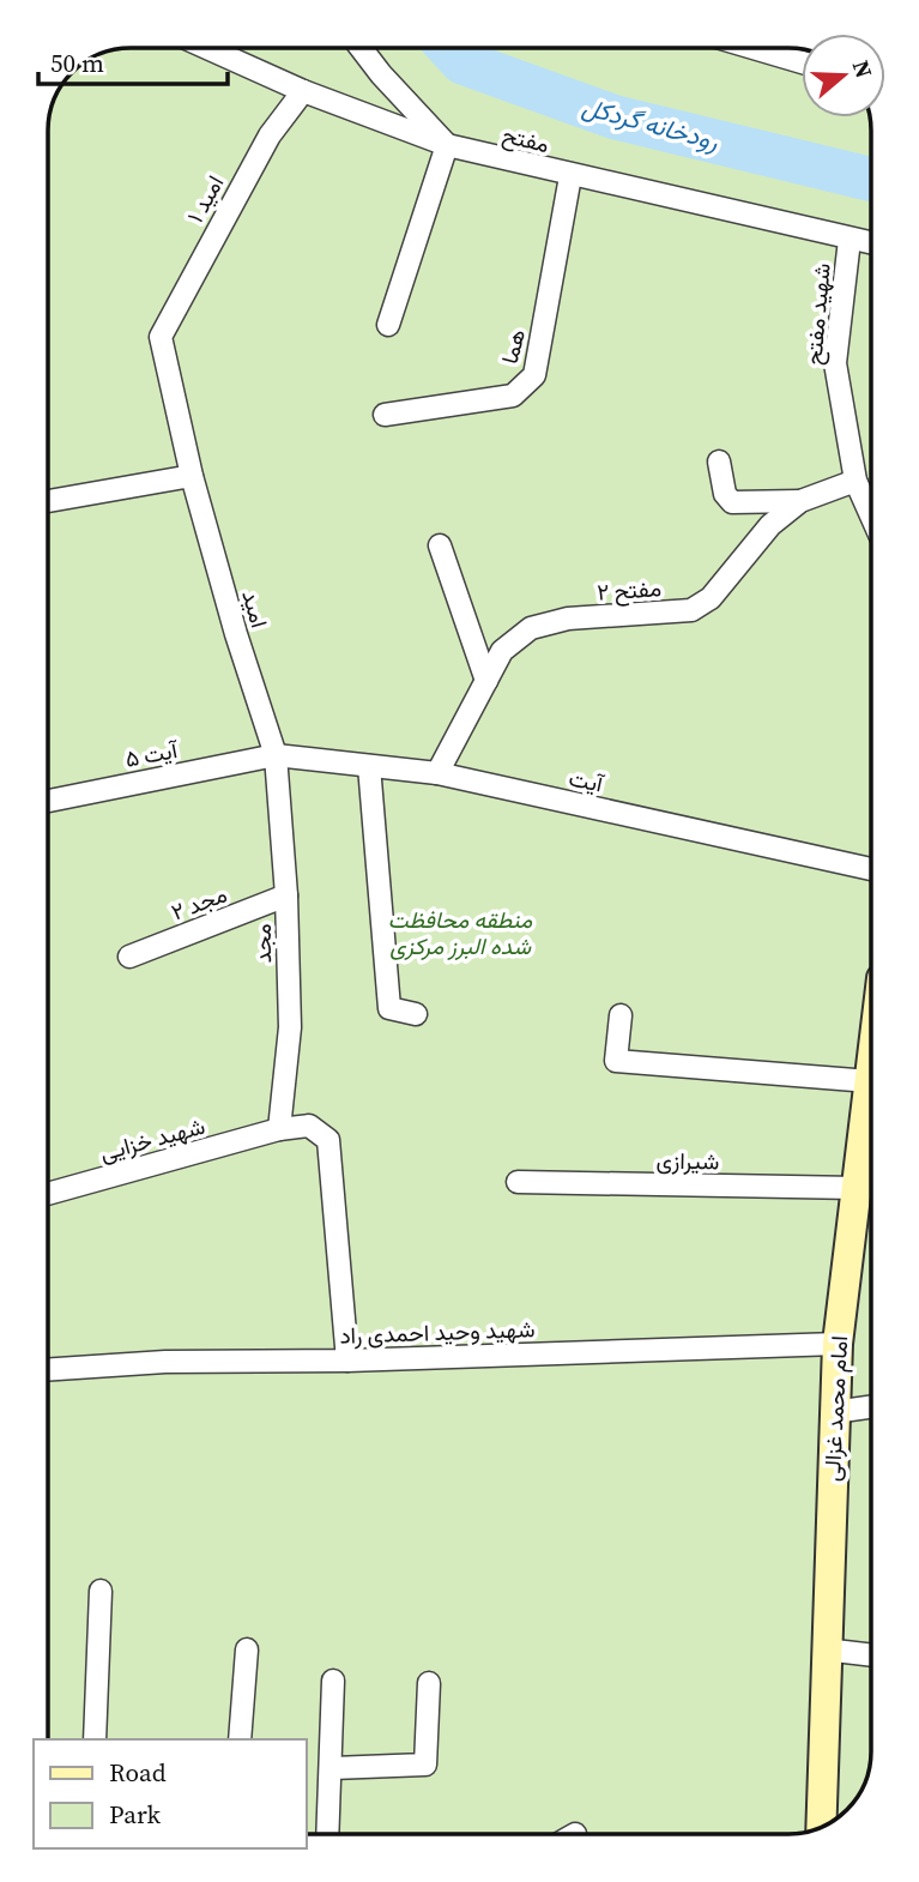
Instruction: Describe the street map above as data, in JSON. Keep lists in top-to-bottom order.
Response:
{
  "streets": {
    "street": [
      "مفتح",
      "امید ۱",
      "شهید مفتح",
      "هما",
      "مفتح ۲",
      "امید",
      "آیت ۵",
      "آیت",
      "مجد ۲",
      "مجد",
      "شهید خزایی",
      "شیرازی",
      "شهید وحید احمدی راد",
      "امام محمد غزالی"
    ]
  },
  "crossings": [
    ["مفتح", "امید ۱"],
    ["مفتح", "شهید مفتح"],
    ["مفتح", "هما"],
    ["امید ۱", "امید"],
    ["شهید مفتح", "مفتح ۲"],
    ["مفتح ۲", "آیت"],
    ["امید", "آیت ۵"],
    ["امید", "آیت"],
    ["امید", "مجد"],
    ["آیت ۵", "آیت"],
    ["آیت ۵", "مجد"],
    ["آیت", "مجد"],
    ["مجد ۲", "مجد"],
    ["مجد", "شهید خزایی"],
    ["شیرازی", "امام محمد غزالی"],
    ["شهید وحید احمدی راد", "امام محمد غزالی"]
  ],
  "water": ["رودخانه گردکل"],
  "parks": ["منطقه محافظت شده البرز مرکزی"],
  "legend": ["Road", "Park"],
  "scale_bar": "50 m",
  "north": "right"
}
